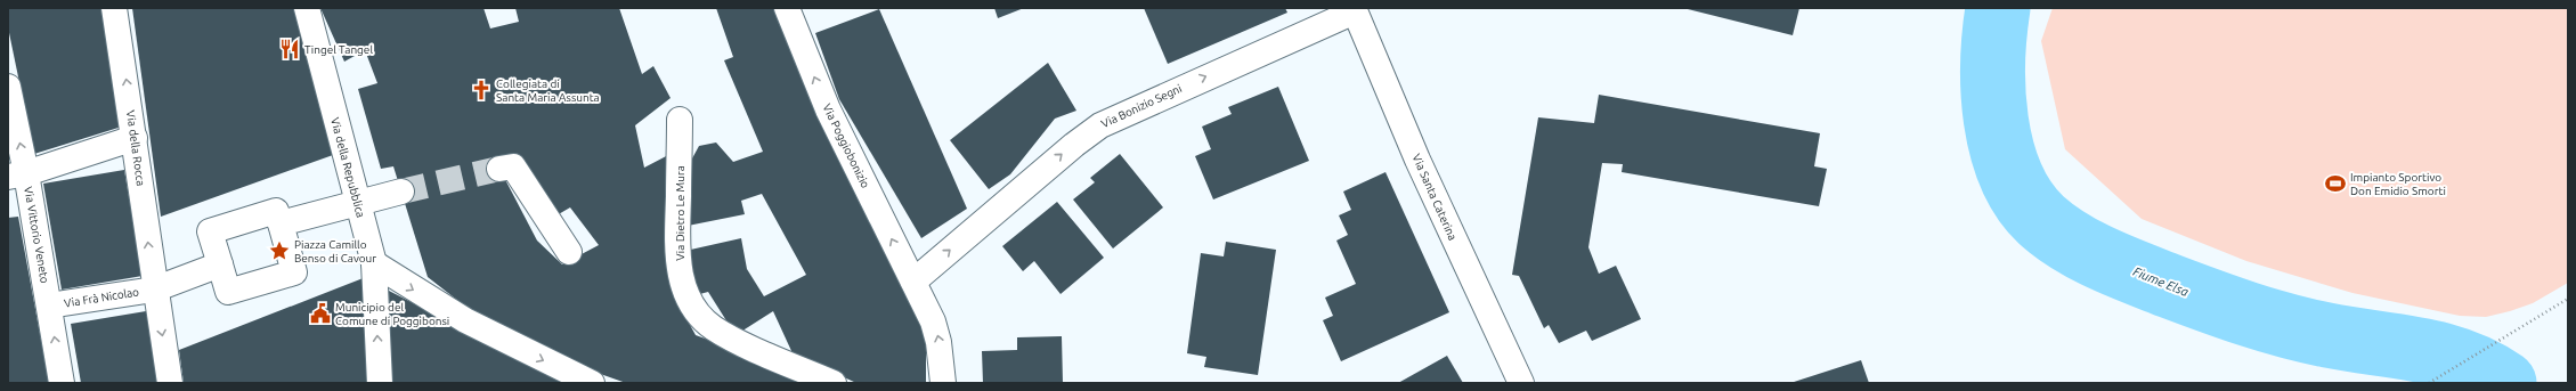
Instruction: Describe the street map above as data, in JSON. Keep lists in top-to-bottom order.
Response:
{
  "streets": {
    "street": [
      "Via Bonizio Segni",
      "Via Poggiobonizio",
      "Via della Rocca",
      "Via della Repubblica",
      "Via Santa Caterina",
      "Via Dietro Le Mura",
      "Via Vittorio Veneto",
      "Via Frà Nicolao"
    ]
  },
  "crossings": [
    ["Via Bonizio Segni", "Via Poggiobonizio"],
    ["Via Bonizio Segni", "Via Santa Caterina"],
    ["Via della Rocca", "Via Frà Nicolao"],
    ["Via Vittorio Veneto", "Via Frà Nicolao"]
  ],
  "one_way": ["Via Bonizio Segni", "Via Poggiobonizio", "Via Vittorio Veneto"],
  "water": ["Fiume Elsa"],
  "places": {
    "restaurant": ["Tingel Tangel"],
    "church": ["Collegiata di Santa Maria Assunta"],
    "sports": ["Impianto Sportivo Don Emidio Smorti"],
    "place": ["Piazza Camillo Benso di Cavour"],
    "public building": ["Municipio del Comune di Poggibonsi"]
  }
}
